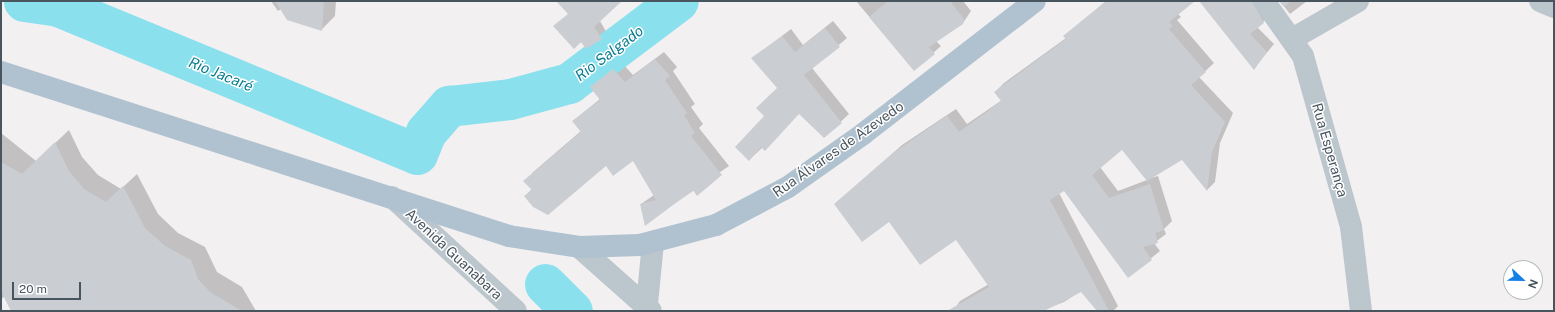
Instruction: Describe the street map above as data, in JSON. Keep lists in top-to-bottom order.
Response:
{
  "streets": {
    "main road": ["Rua Álvares de Azevedo"],
    "street": ["Rua Esperança", "Avenida Guanabara"]
  },
  "crossings": [
    ["Rua Álvares de Azevedo", "Avenida Guanabara"]
  ],
  "water": ["Rio Salgado", "Rio Jacaré"],
  "scale_bar": "20 m",
  "north": "right"
}
